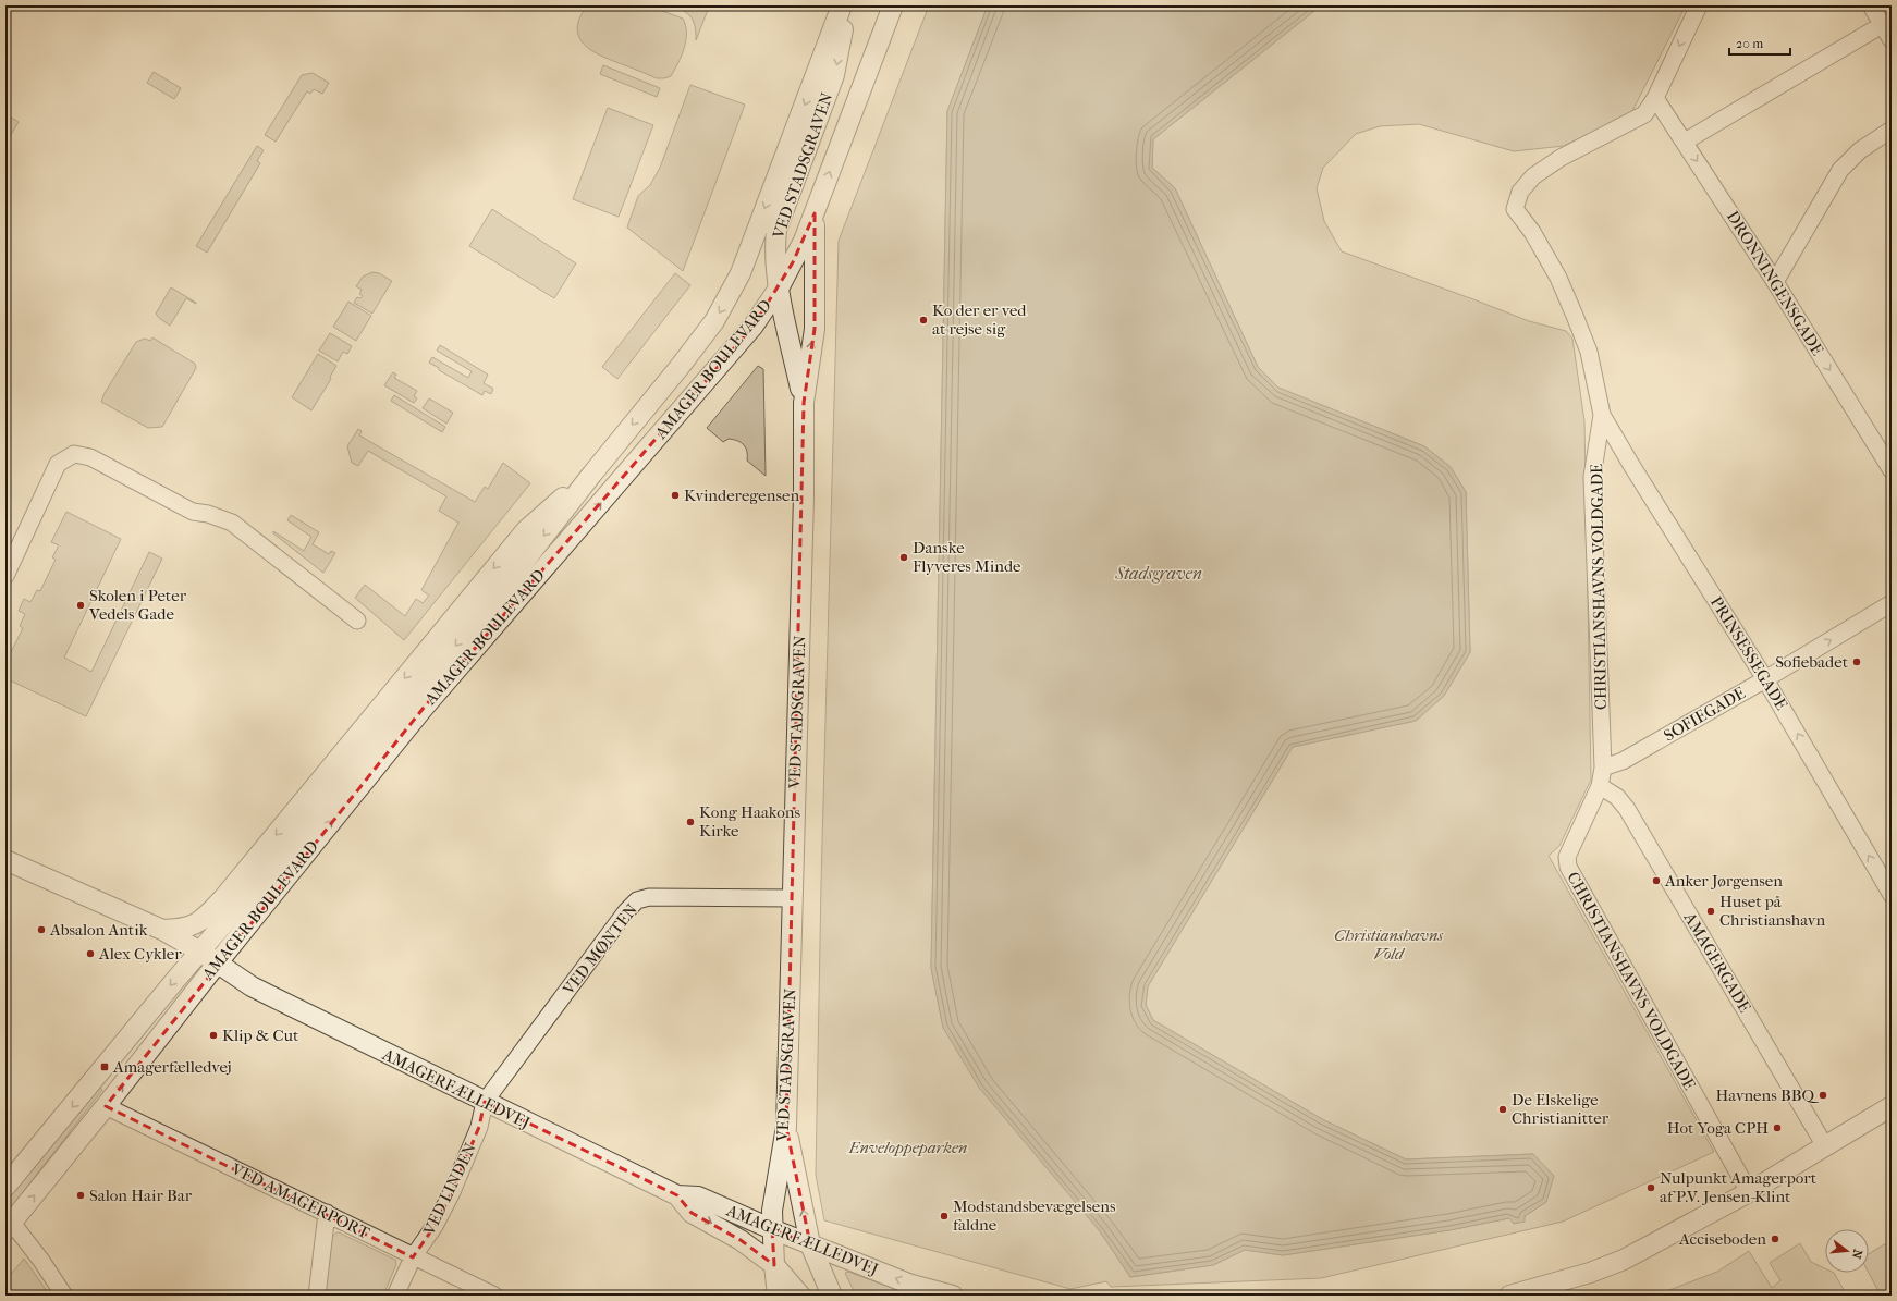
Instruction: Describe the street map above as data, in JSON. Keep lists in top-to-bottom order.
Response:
{
  "streets": {
    "street": [
      "VED STADSGRAVEN",
      "DRONNINGENSGADE",
      "AMAGER BOULEVARD",
      "CHRISTIANSHAVNS VOLDGADE",
      "PRINSESSEGADE",
      "SOFIEGADE",
      "VED MØNTEN",
      "AMAGERGADE",
      "AMAGERFÆLLEDVEJ",
      "VED LINDEN",
      "VED AMAGERPORT"
    ]
  },
  "crossings": [
    ["VED STADSGRAVEN", "AMAGER BOULEVARD"],
    ["VED STADSGRAVEN", "VED MØNTEN"],
    ["VED STADSGRAVEN", "AMAGERFÆLLEDVEJ"],
    ["DRONNINGENSGADE", "CHRISTIANSHAVNS VOLDGADE"],
    ["AMAGER BOULEVARD", "AMAGERFÆLLEDVEJ"],
    ["AMAGER BOULEVARD", "VED AMAGERPORT"],
    ["CHRISTIANSHAVNS VOLDGADE", "PRINSESSEGADE"],
    ["CHRISTIANSHAVNS VOLDGADE", "SOFIEGADE"],
    ["CHRISTIANSHAVNS VOLDGADE", "AMAGERGADE"],
    ["PRINSESSEGADE", "SOFIEGADE"],
    ["VED MØNTEN", "AMAGERFÆLLEDVEJ"],
    ["VED MØNTEN", "VED LINDEN"],
    ["AMAGERFÆLLEDVEJ", "VED LINDEN"],
    ["VED LINDEN", "VED AMAGERPORT"]
  ],
  "one_way": ["DRONNINGENSGADE", "PRINSESSEGADE", "SOFIEGADE"],
  "water": ["Stadsgraven"],
  "parks": ["Christianshavns Vold", "Enveloppeparken"],
  "places": {
    "other": [
      "Ko der er ved at rejse sig",
      "Kvinderegensen",
      "Danske Flyveres Minde",
      "Skolen i Peter Vedels Gade",
      "Sofiebadet",
      "Kong Haakons Kirke",
      "Anker Jørgensen",
      "Huset på Christianshavn",
      "Absalon Antik",
      "Alex Cykler",
      "Klip & Cut",
      "Havnens BBQ",
      "De Elskelige Christianitter",
      "Hot Yoga CPH",
      "Nulpunkt Amagerport af P.V. Jensen-Klint",
      "Salon Hair Bar",
      "Modstandsbevægelsens faldne",
      "Acciseboden"
    ],
    "transit": ["Amagerfælledvej"]
  },
  "scale_bar": "20 m",
  "north": "right"
}
